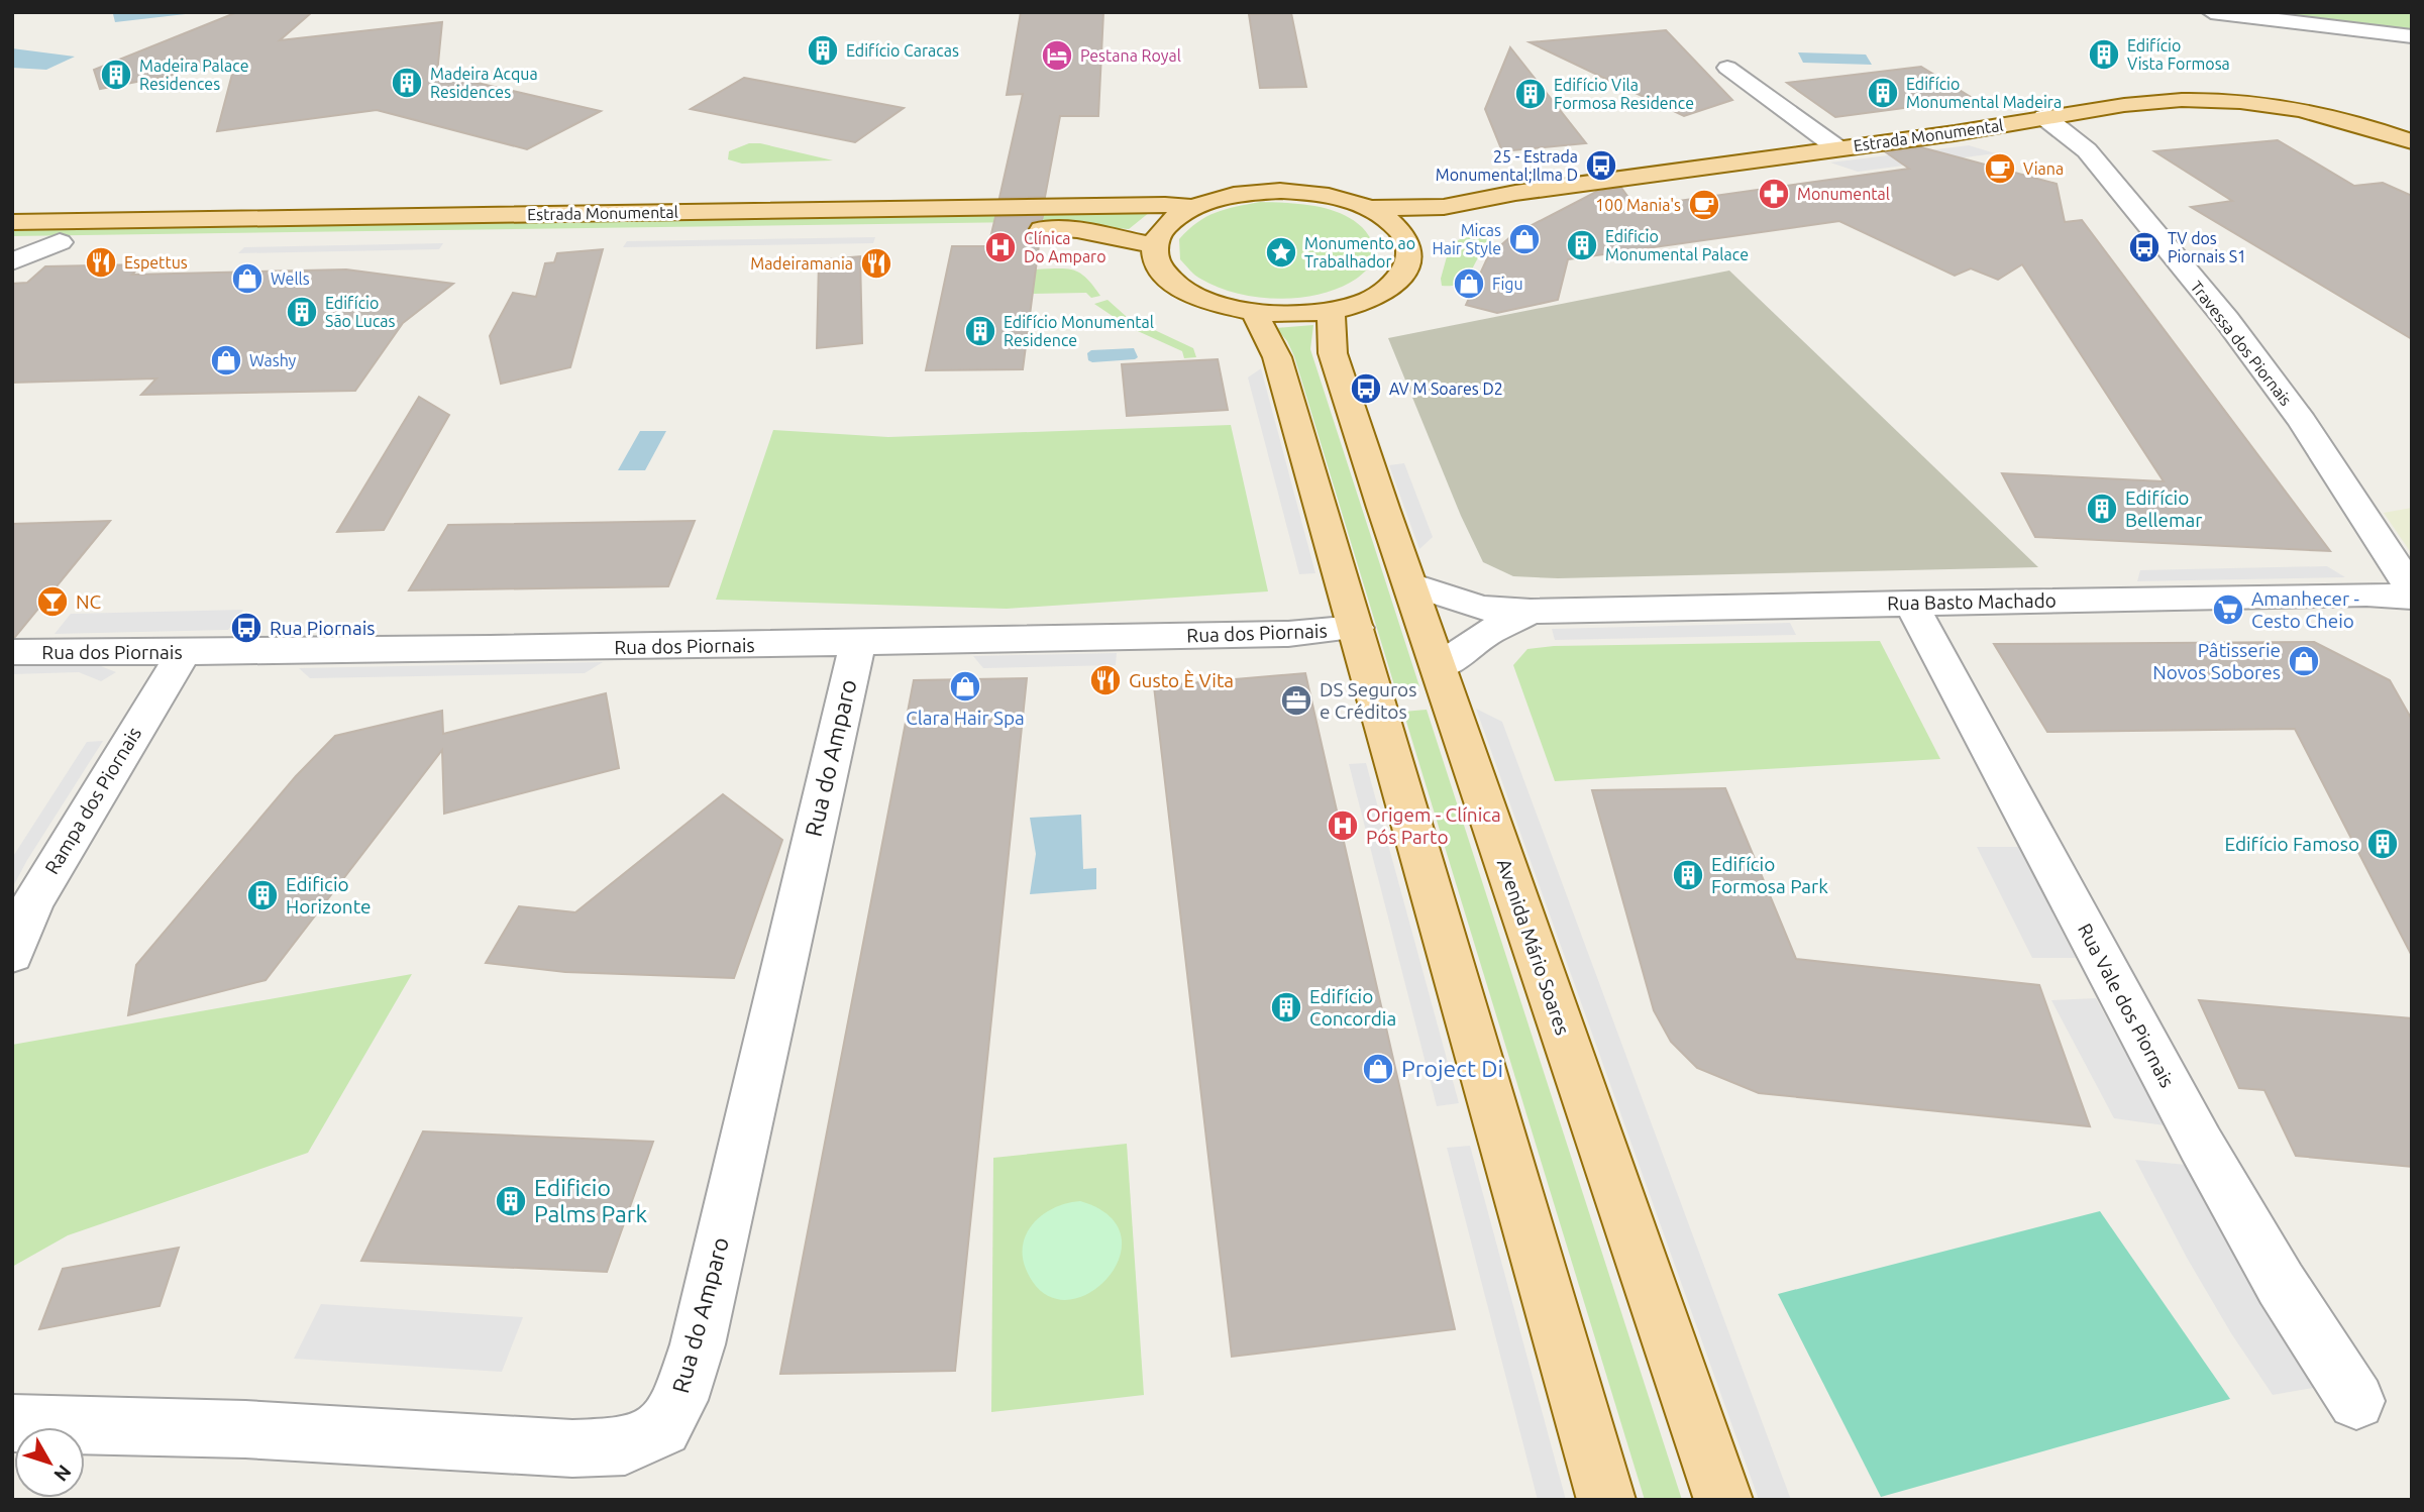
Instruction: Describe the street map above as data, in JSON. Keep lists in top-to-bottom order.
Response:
{
  "streets": {
    "main road": ["Estrada Monumental", "Avenida Mário Soares"],
    "street": [
      "Travessa dos Piornais",
      "Rua Basto Machado",
      "Rua dos Piornais",
      "Rua do Amparo",
      "Rampa dos Piornais",
      "Rua Vale dos Piornais"
    ]
  },
  "crossings": [
    ["Estrada Monumental", "Travessa dos Piornais"],
    ["Rua Basto Machado", "Avenida Mário Soares"],
    ["Rua Basto Machado", "Rua Vale dos Piornais"],
    ["Rua dos Piornais", "Rua do Amparo"],
    ["Rua dos Piornais", "Rampa dos Piornais"]
  ],
  "places": {
    "building": [
      "Edifício Caracas",
      "Edifício Vista Formosa",
      "Madeira Palace Residences",
      "Madeira Acqua Residences",
      "Edifício Monumental Madeira",
      "Edifício Vila Formosa Residence",
      "Edificio Monumental Palace",
      "Edifício São Lucas",
      "Edifício Monumental Residence",
      "Edifício Bellemar",
      "Edifício Famoso",
      "Edifício Formosa Park",
      "Edificio Horizonte",
      "Edifício Concordia",
      "Edificio Palms Park"
    ],
    "hotel": ["Pestana Royal"],
    "bus stop": [
      "25 - Estrada Monumental;Ilma D",
      "TV dos Piornais S1",
      "AV M Soares D2",
      "Rua Piornais"
    ],
    "cafe": ["Viana", "100 Mania's"],
    "pharmacy": ["Monumental"],
    "shop": [
      "Micas Hair Style",
      "Wells",
      "Figu",
      "Washy",
      "Pâtisserie Novos Sobores",
      "Clara Hair Spa",
      "Project Di"
    ],
    "hospital": ["Clínica Do Amparo", "Origem - Clínica Pós Parto"],
    "place": ["Monumento ao Trabalhador"],
    "restaurant": ["Espettus", "Madeiramania", "Gusto È Vita"],
    "bar": ["NC"],
    "supermarket": ["Amanhecer - Cesto Cheio"],
    "office": ["DS Seguros e Créditos"]
  },
  "north": "bottom right"
}
